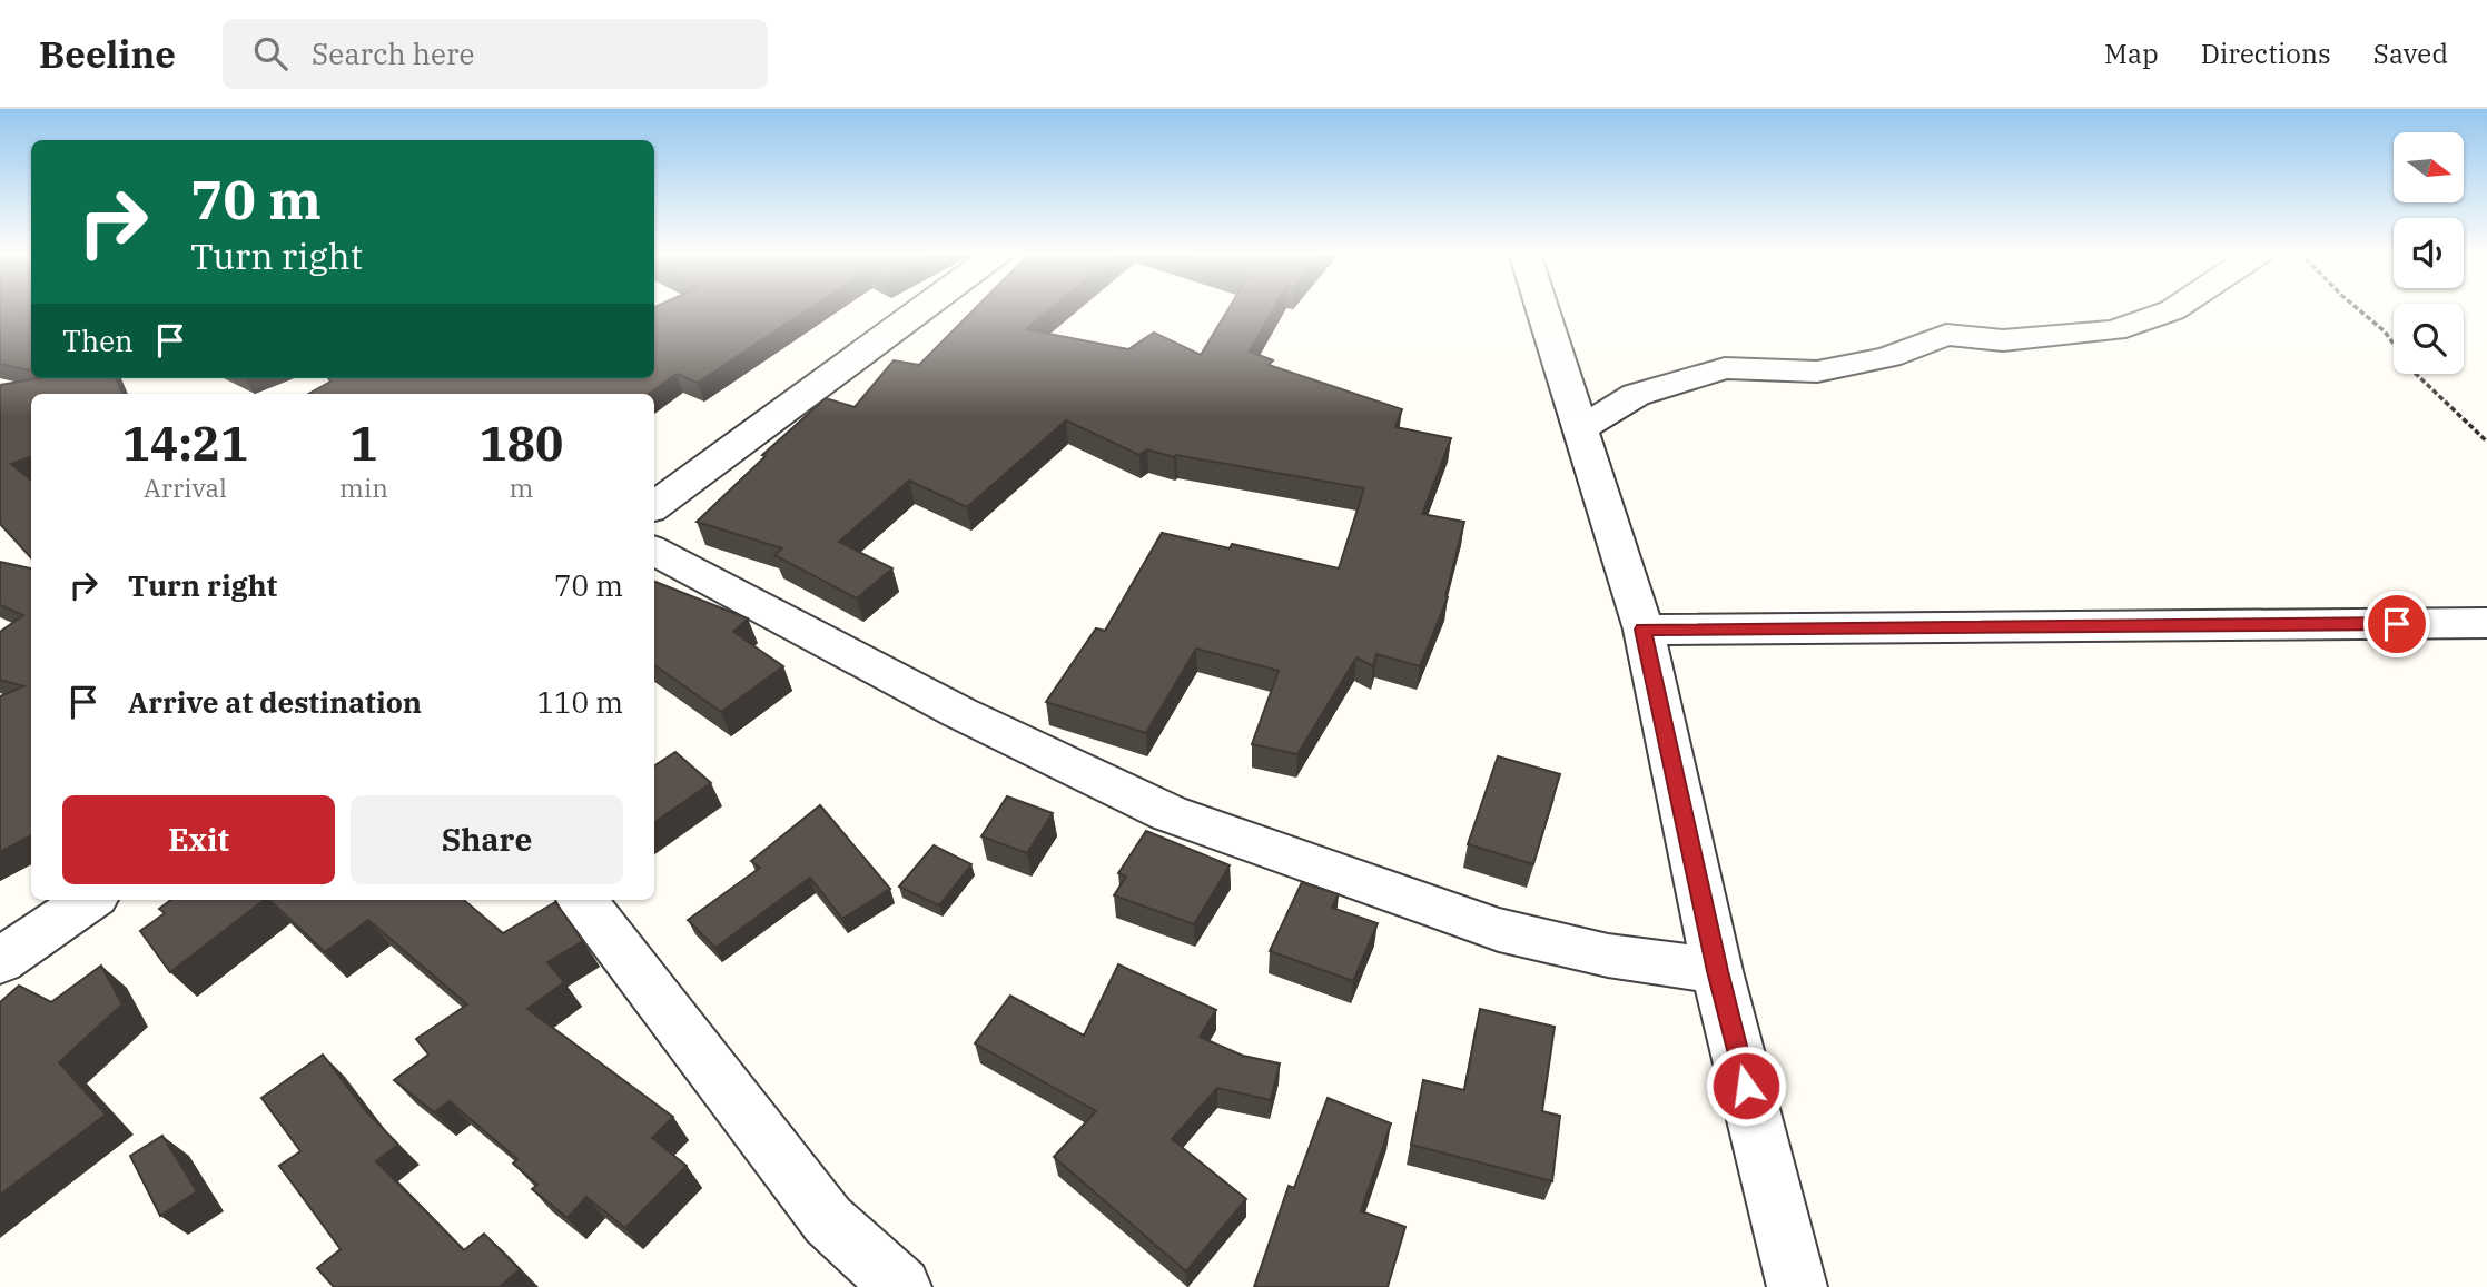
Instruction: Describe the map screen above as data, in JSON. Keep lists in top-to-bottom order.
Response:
{
  "north": "right",
  "page": {
    "header": "Beeline",
    "search": "Search here",
    "nav": ["Map", "Directions", "Saved"],
    "turn": ["70 m", "Turn right"],
    "then": "Then",
    "eta": [
      "14:21",
      "Arrival",
      "1",
      "min",
      "180",
      "m"
    ],
    "list": [
      {
        "name": "Turn right",
        "value": "70 m"
      },
      {
        "name": "Arrive at destination",
        "value": "110 m"
      }
    ],
    "buttons": ["Exit", "Share"]
  }
}
